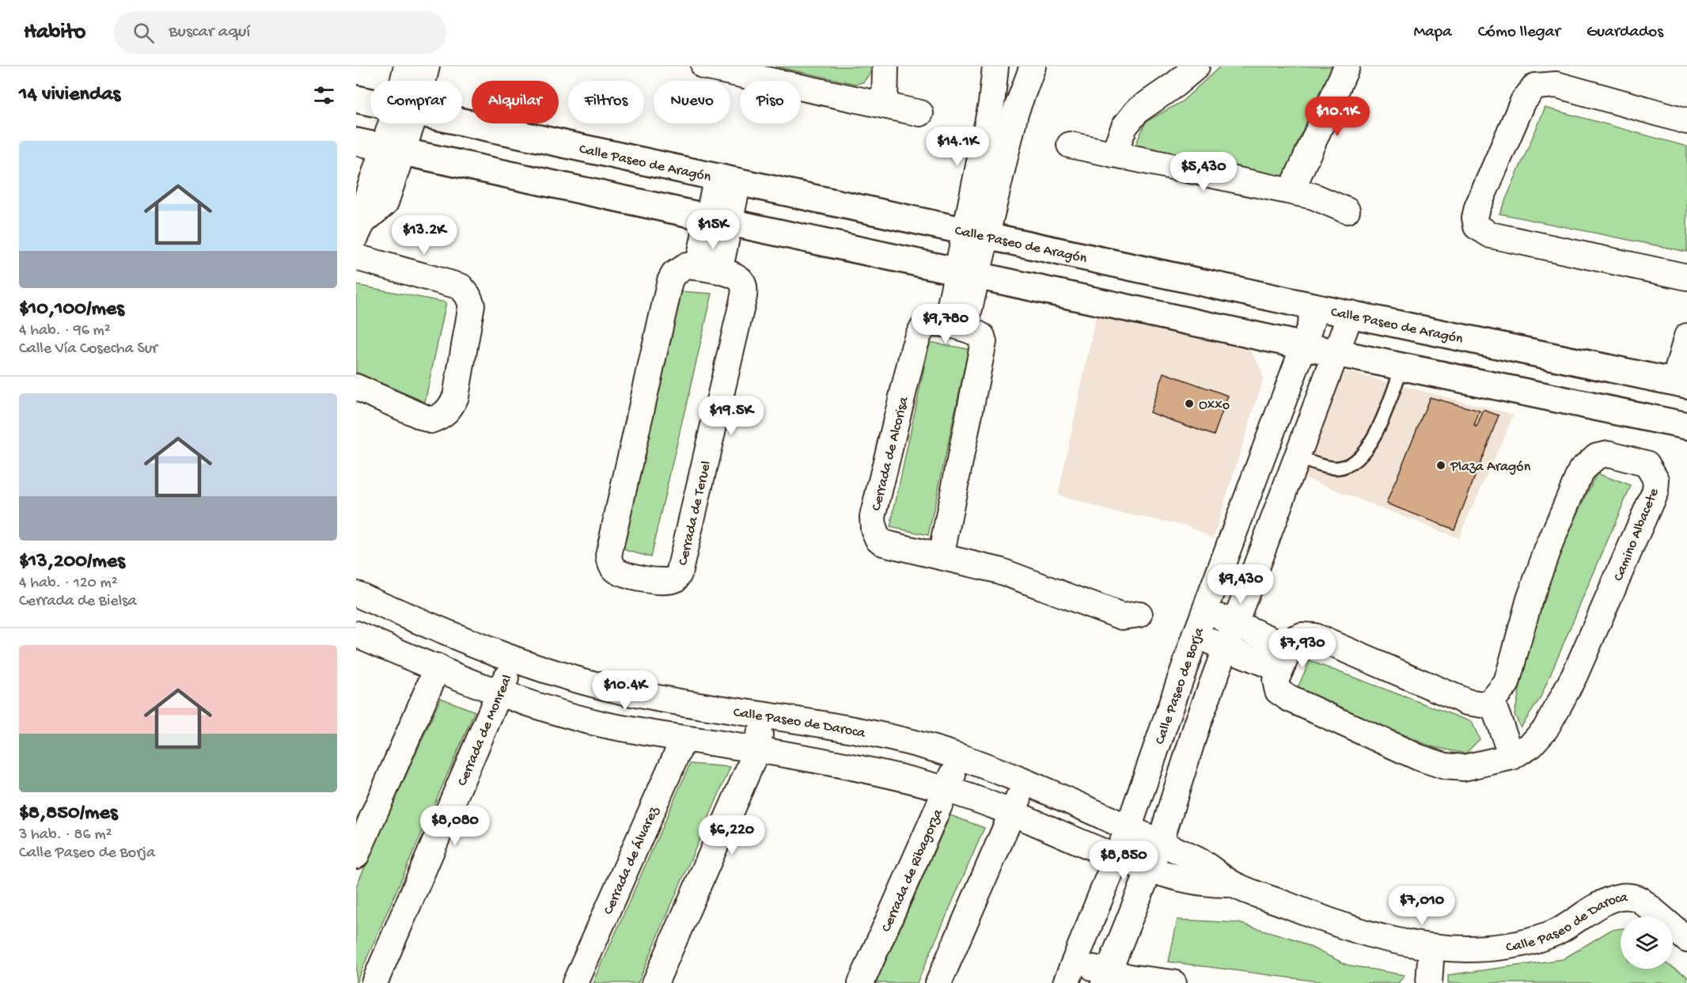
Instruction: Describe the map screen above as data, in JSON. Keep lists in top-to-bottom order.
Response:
{
  "streets": {
    "street": [
      "Calle Paseo de Aragón",
      "Cerrada de Alcorisa",
      "Cerrada de Teruel",
      "Camino Albacete",
      "Calle Paseo de Borja",
      "Calle Paseo de Daroca",
      "Cerrada de Monreal",
      "Cerrada de Álvarez",
      "Cerrada de Ribagorza"
    ]
  },
  "crossings": [
    ["Calle Paseo de Aragón", "Calle Paseo de Borja"],
    ["Calle Paseo de Borja", "Calle Paseo de Daroca"],
    ["Calle Paseo de Daroca", "Cerrada de Monreal"],
    ["Calle Paseo de Daroca", "Cerrada de Álvarez"],
    ["Calle Paseo de Daroca", "Cerrada de Ribagorza"]
  ],
  "places": ["Oxxo", "Plaza Aragón"],
  "page": {
    "header": "Habito",
    "search": "Buscar aquí",
    "nav": ["Mapa", "Cómo llegar", "Guardados"],
    "heading": "14 viviendas",
    "chip": [
      "Comprar",
      "Alquilar",
      "Filtros",
      "Nuevo",
      "Piso"
    ],
    "price": [
      "$10.1K",
      "$14.1K",
      "$5,430",
      "$15K",
      "$13.2K",
      "$9,780",
      "$19.5K",
      "$9,430",
      "$7,930",
      "$10.4K",
      "$8,080",
      "$6,220",
      "$8,850",
      "$7,010"
    ],
    "list": [
      {
        "name": "$10,100/mes",
        "note": "4 hab. · 96 m² · Calle Vía Cosecha Sur"
      },
      {
        "name": "$13,200/mes",
        "note": "4 hab. · 120 m² · Cerrada de Bielsa"
      },
      {
        "name": "$8,850/mes",
        "note": "3 hab. · 86 m² · Calle Paseo de Borja"
      }
    ]
  }
}
